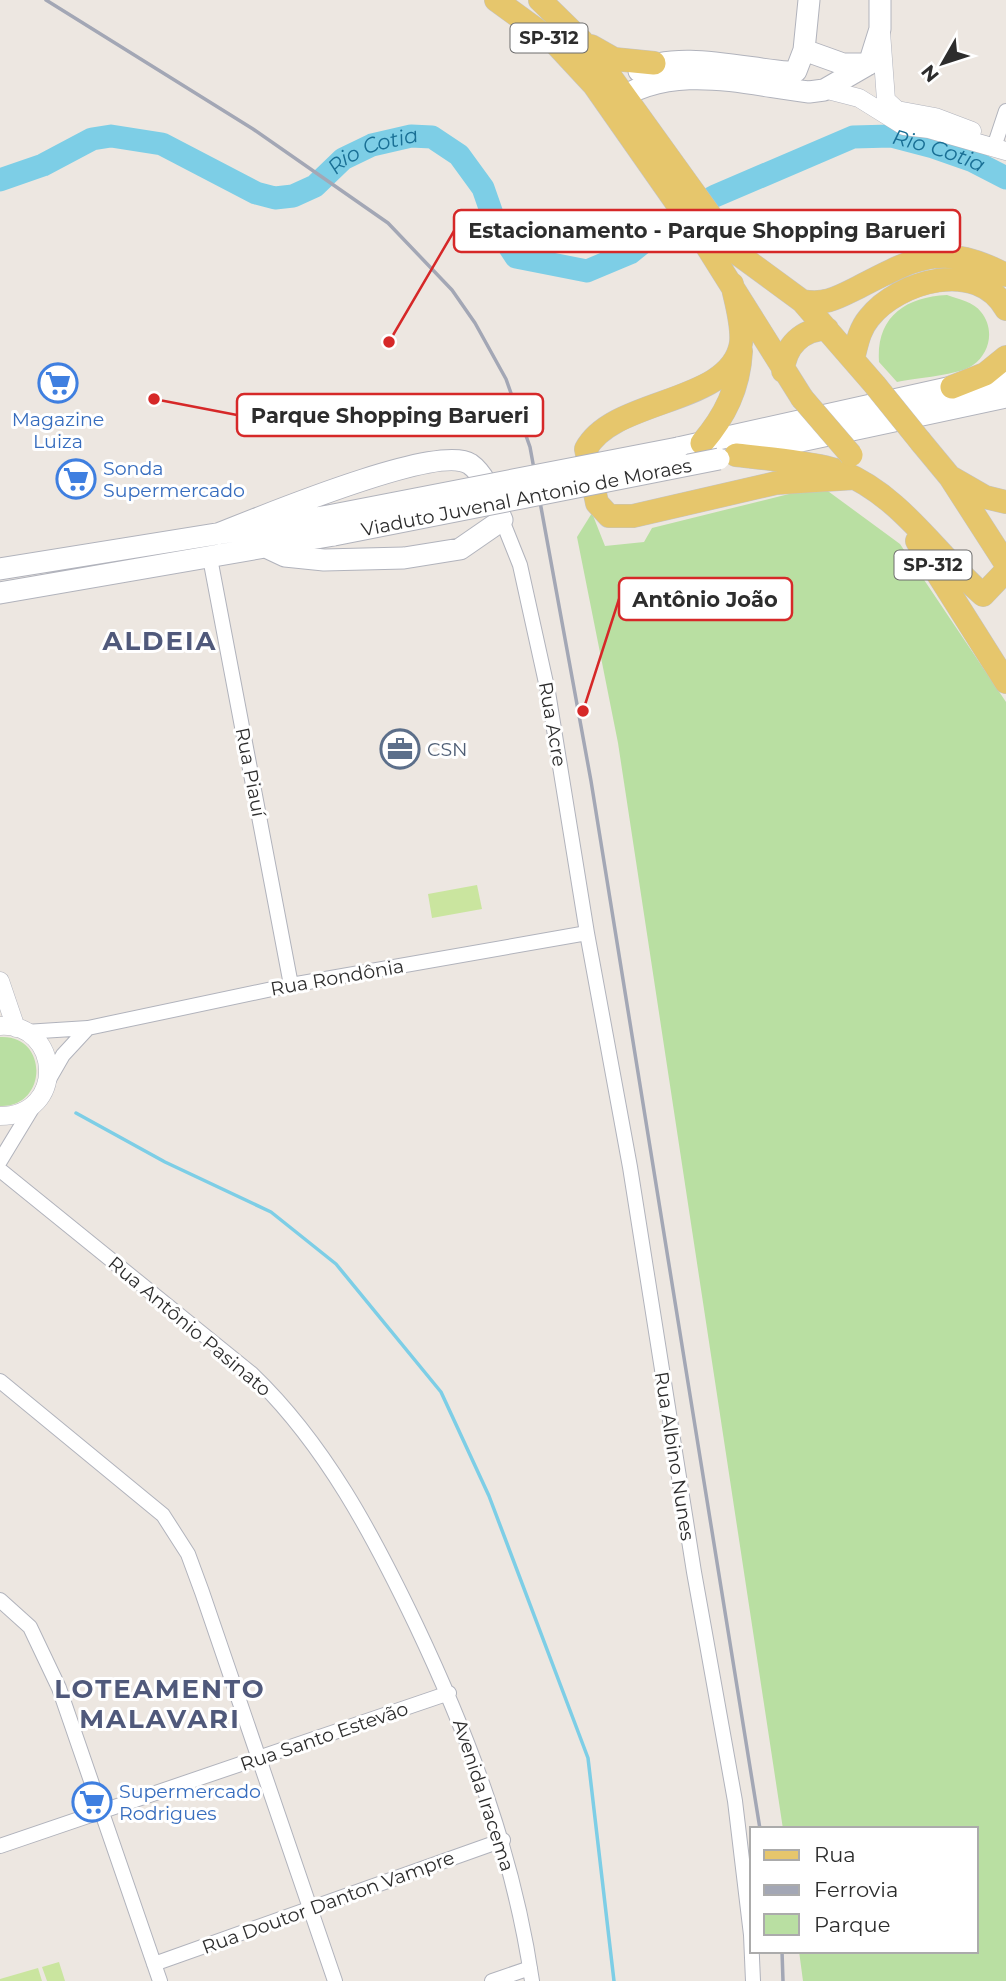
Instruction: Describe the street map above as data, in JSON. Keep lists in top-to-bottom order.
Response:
{
  "streets": {
    "main road": ["SP-312", "Viaduto Juvenal Antonio de Moraes"],
    "street": [
      "Rua Acre",
      "Rua Piauí",
      "Rua Rondônia",
      "Rua Antônio Pasinato",
      "Rua Albino Nunes",
      "Rua Santo Estevão",
      "Avenida Iracema",
      "Rua Doutor Danton Vampre"
    ]
  },
  "crossings": [
    ["Rua Acre", "Rua Rondônia"],
    ["Rua Acre", "Rua Albino Nunes"],
    ["Rua Piauí", "Rua Rondônia"],
    ["Rua Rondônia", "Rua Albino Nunes"],
    ["Rua Antônio Pasinato", "Rua Santo Estevão"],
    ["Rua Antônio Pasinato", "Avenida Iracema"],
    ["Rua Santo Estevão", "Avenida Iracema"],
    ["Avenida Iracema", "Rua Doutor Danton Vampre"]
  ],
  "districts": ["ALDEIA", "LOTEAMENTO MALAVARI"],
  "water": ["Rio Cotia"],
  "places": {
    "other": ["Estacionamento - Parque Shopping Barueri", "Parque Shopping Barueri", "Antônio João"],
    "supermarket": ["Magazine Luiza", "Sonda Supermercado", "Supermercado Rodrigues"],
    "office": ["CSN"]
  },
  "legend": ["Rua", "Ferrovia", "Parque"],
  "north": "bottom left"
}
